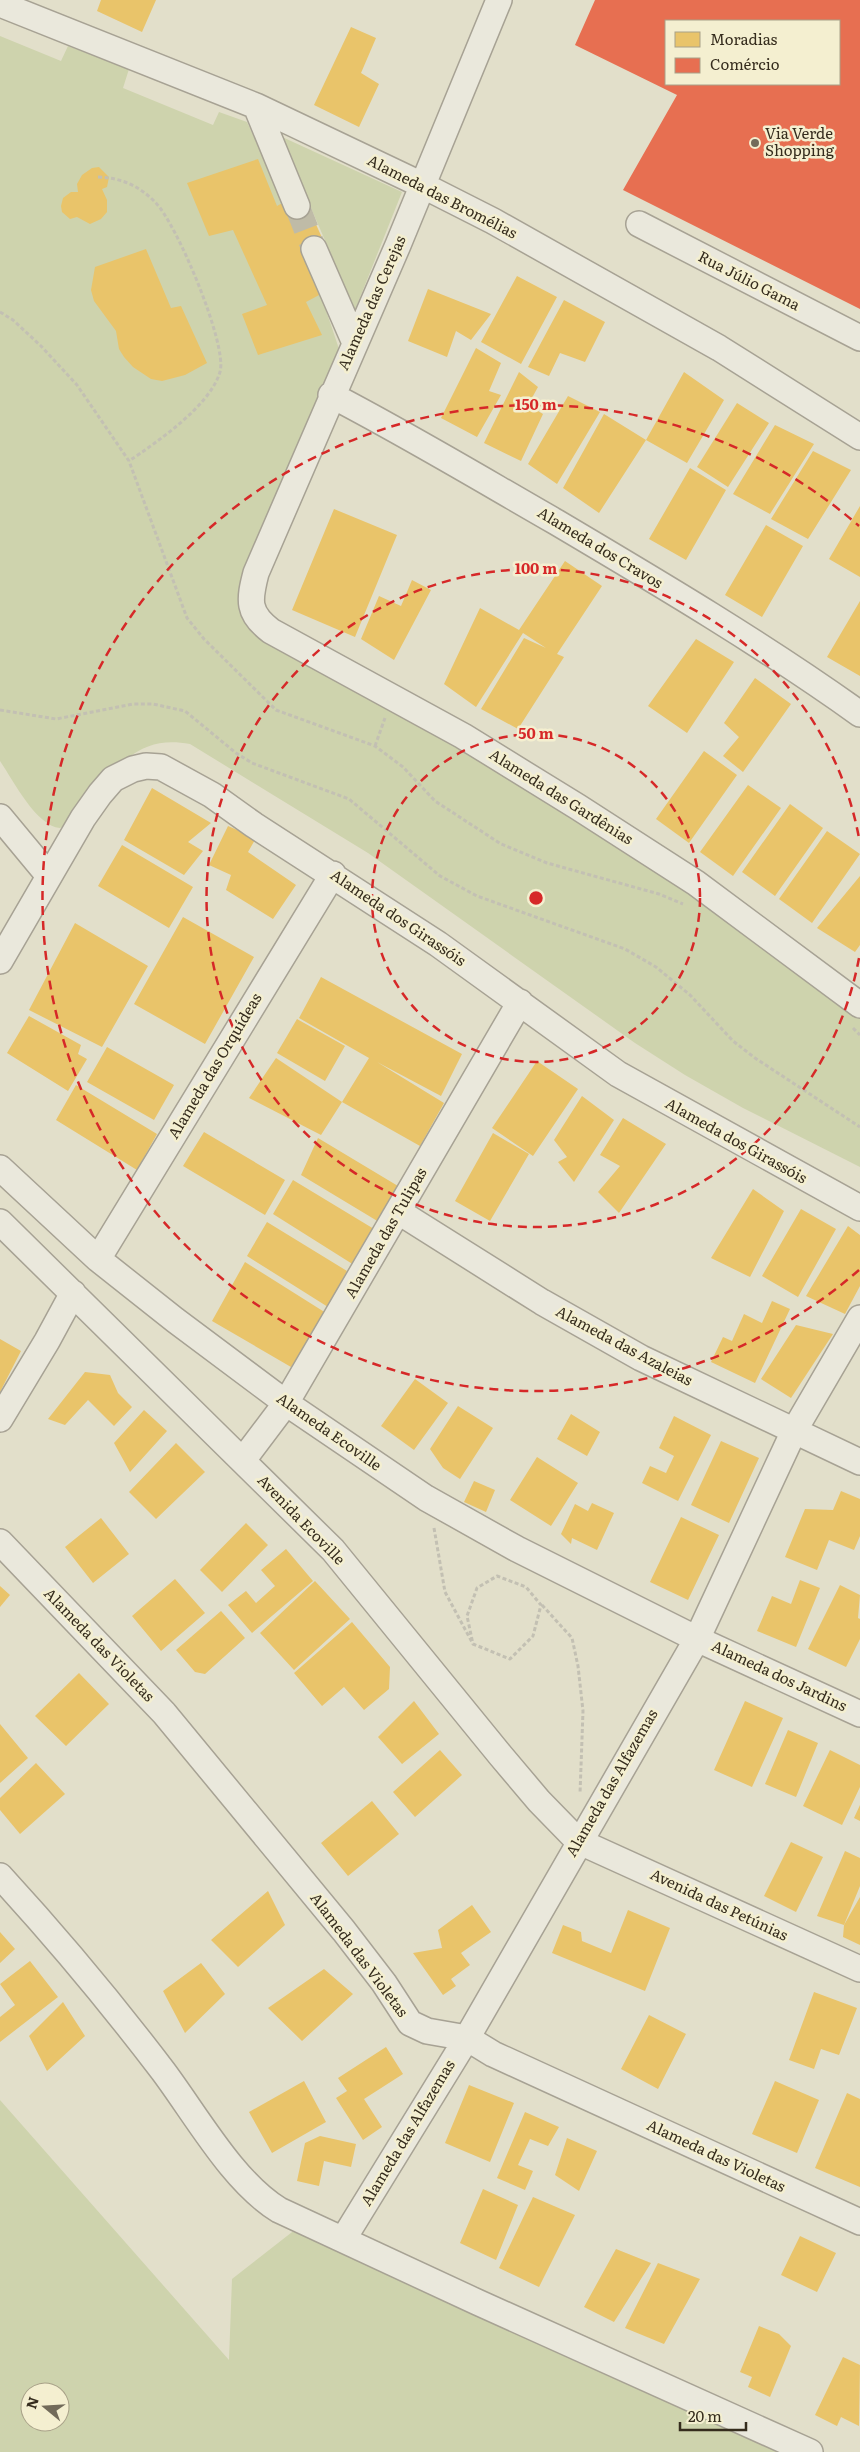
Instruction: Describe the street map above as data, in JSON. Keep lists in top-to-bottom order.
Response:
{
  "streets": {
    "street": [
      "Alameda das Bromélias",
      "Rua Júlio Gama",
      "Alameda das Cerejas",
      "Alameda dos Cravos",
      "Alameda das Gardênias",
      "Alameda dos Girassóis",
      "Alameda das Orquídeas",
      "Alameda das Tulipas",
      "Alameda das Azaleias",
      "Alameda Ecoville",
      "Avenida Ecoville",
      "Alameda das Violetas",
      "Alameda dos Jardins",
      "Alameda das Alfazemas",
      "Avenida das Petúnias"
    ]
  },
  "crossings": [
    ["Alameda das Bromélias", "Alameda das Cerejas"],
    ["Alameda das Cerejas", "Alameda dos Cravos"],
    ["Alameda das Cerejas", "Alameda das Gardênias"],
    ["Alameda dos Girassóis", "Alameda das Orquídeas"],
    ["Alameda dos Girassóis", "Alameda das Tulipas"],
    ["Alameda das Orquídeas", "Alameda Ecoville"],
    ["Alameda das Tulipas", "Alameda das Azaleias"],
    ["Alameda das Tulipas", "Alameda Ecoville"],
    ["Alameda das Tulipas", "Avenida Ecoville"],
    ["Alameda das Azaleias", "Alameda das Alfazemas"],
    ["Alameda Ecoville", "Alameda dos Jardins"],
    ["Alameda Ecoville", "Alameda das Alfazemas"],
    ["Avenida Ecoville", "Alameda das Alfazemas"],
    ["Avenida Ecoville", "Avenida das Petúnias"],
    ["Alameda das Violetas", "Alameda das Alfazemas"],
    ["Alameda dos Jardins", "Alameda das Alfazemas"],
    ["Alameda das Alfazemas", "Avenida das Petúnias"]
  ],
  "places": ["Via Verde Shopping"],
  "legend": ["Moradias", "Comércio"],
  "scale_bar": "20 m",
  "north": "left",
  "rings": ["150 m", "100 m", "50 m"]
}
